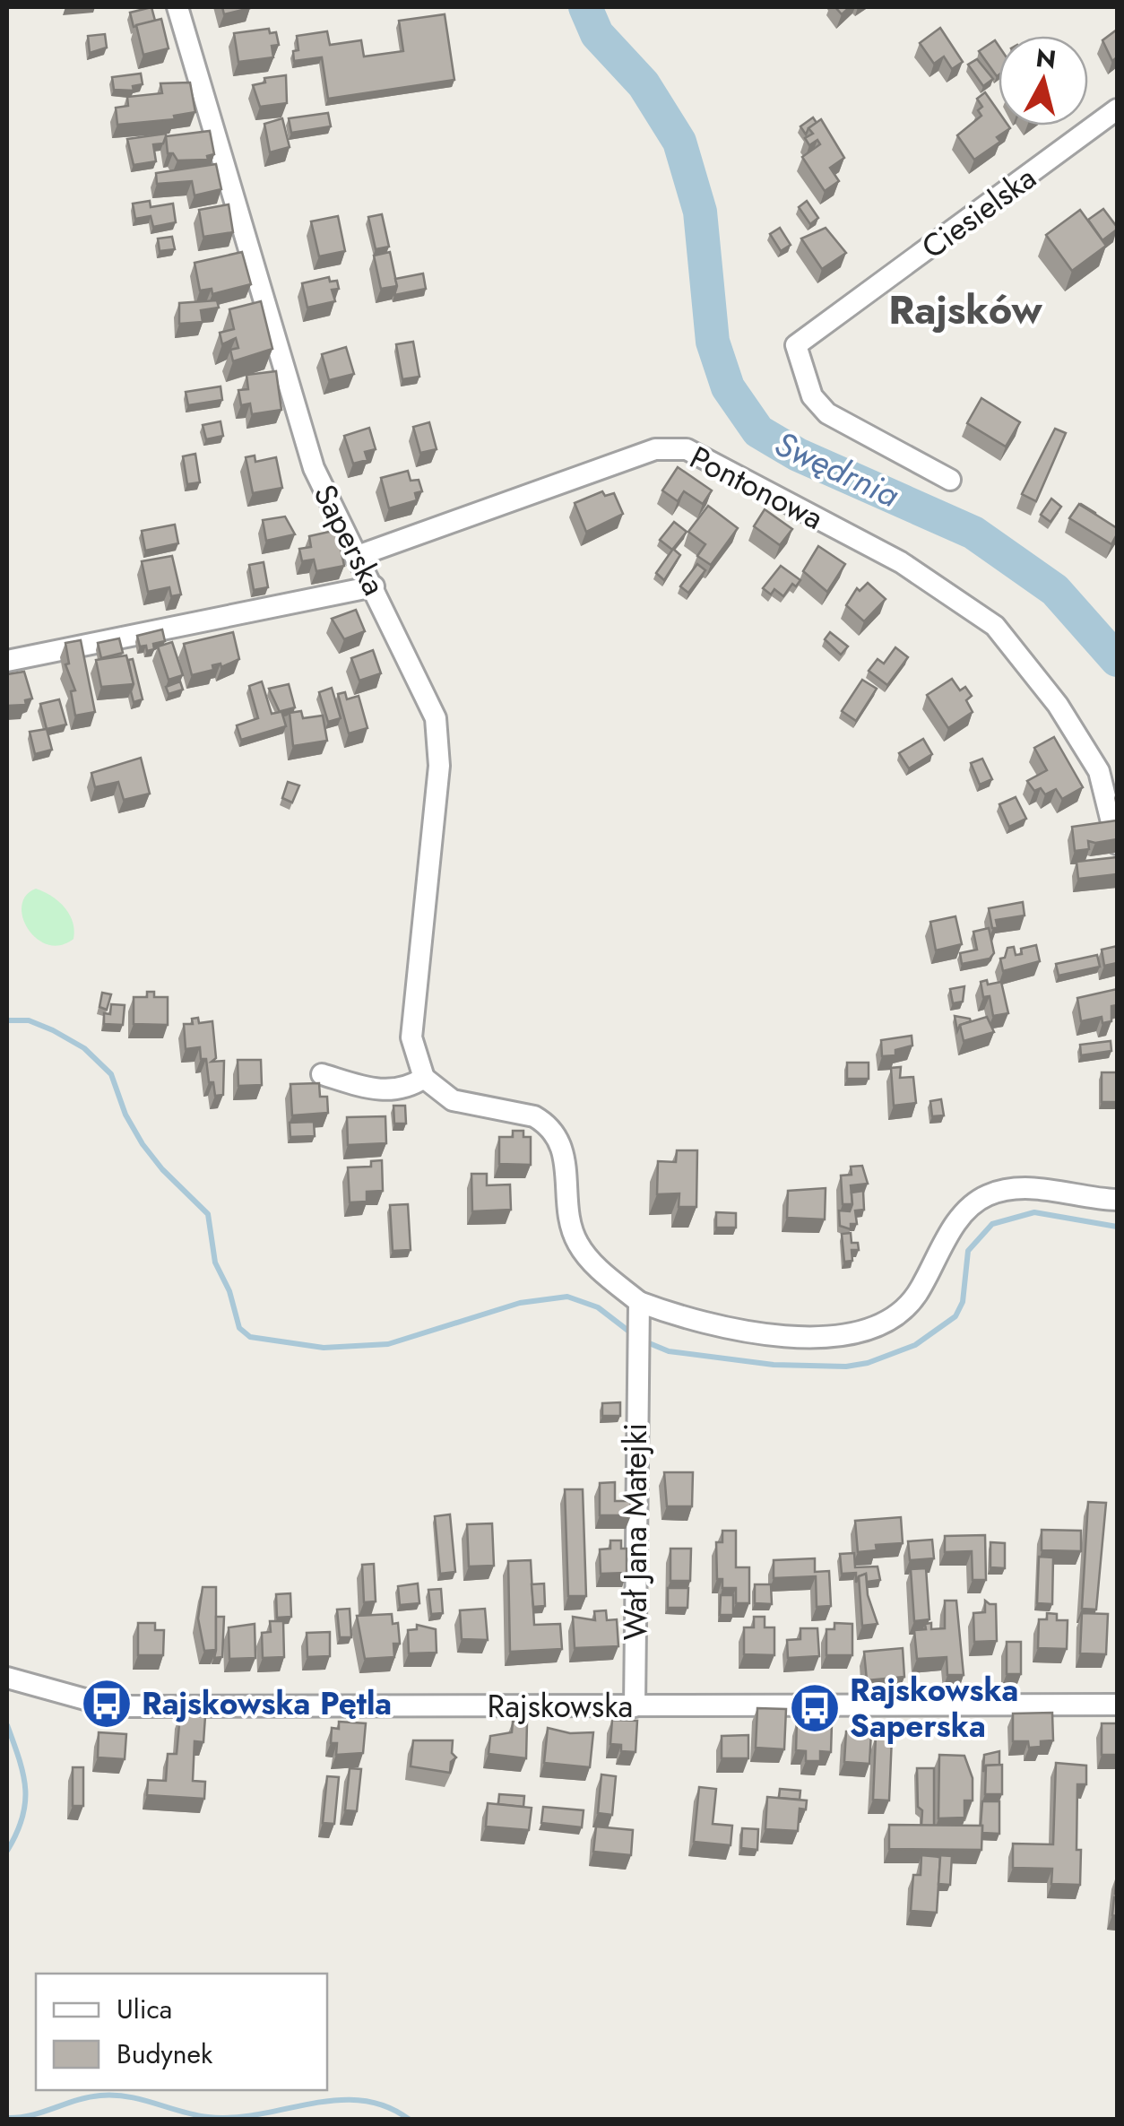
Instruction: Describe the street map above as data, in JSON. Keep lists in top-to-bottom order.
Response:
{
  "streets": {
    "street": [
      "Ciesielska",
      "Pontonowa",
      "Saperska",
      "Wał Jana Matejki",
      "Rajskowska"
    ]
  },
  "crossings": [
    ["Pontonowa", "Saperska"],
    ["Wał Jana Matejki", "Rajskowska"]
  ],
  "districts": ["Rajsków"],
  "water": ["Swędrnia"],
  "places": {
    "bus stop": ["Rajskowska Pętla", "Rajskowska Saperska"]
  },
  "legend": ["Ulica", "Budynek"],
  "north": "top"
}
